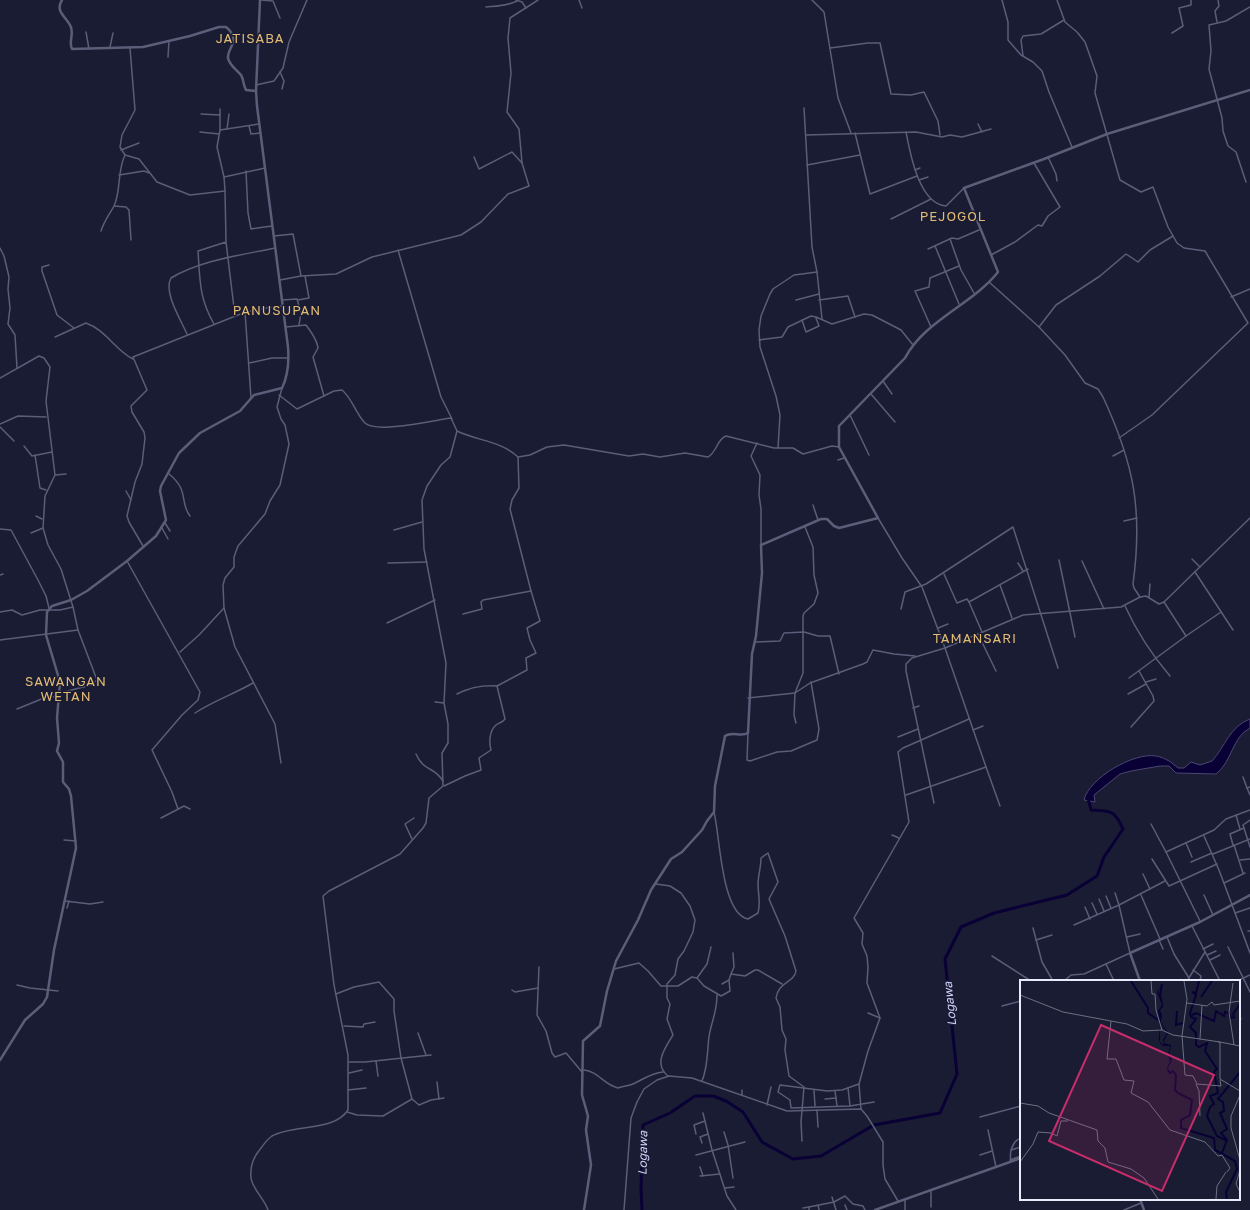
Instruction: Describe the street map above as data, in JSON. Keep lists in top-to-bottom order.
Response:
{
  "districts": [
    "JATISABA",
    "PEJOGOL",
    "PANUSUPAN",
    "TAMANSARI",
    "SAWANGAN WETAN"
  ],
  "water": ["Logawa"]
}
